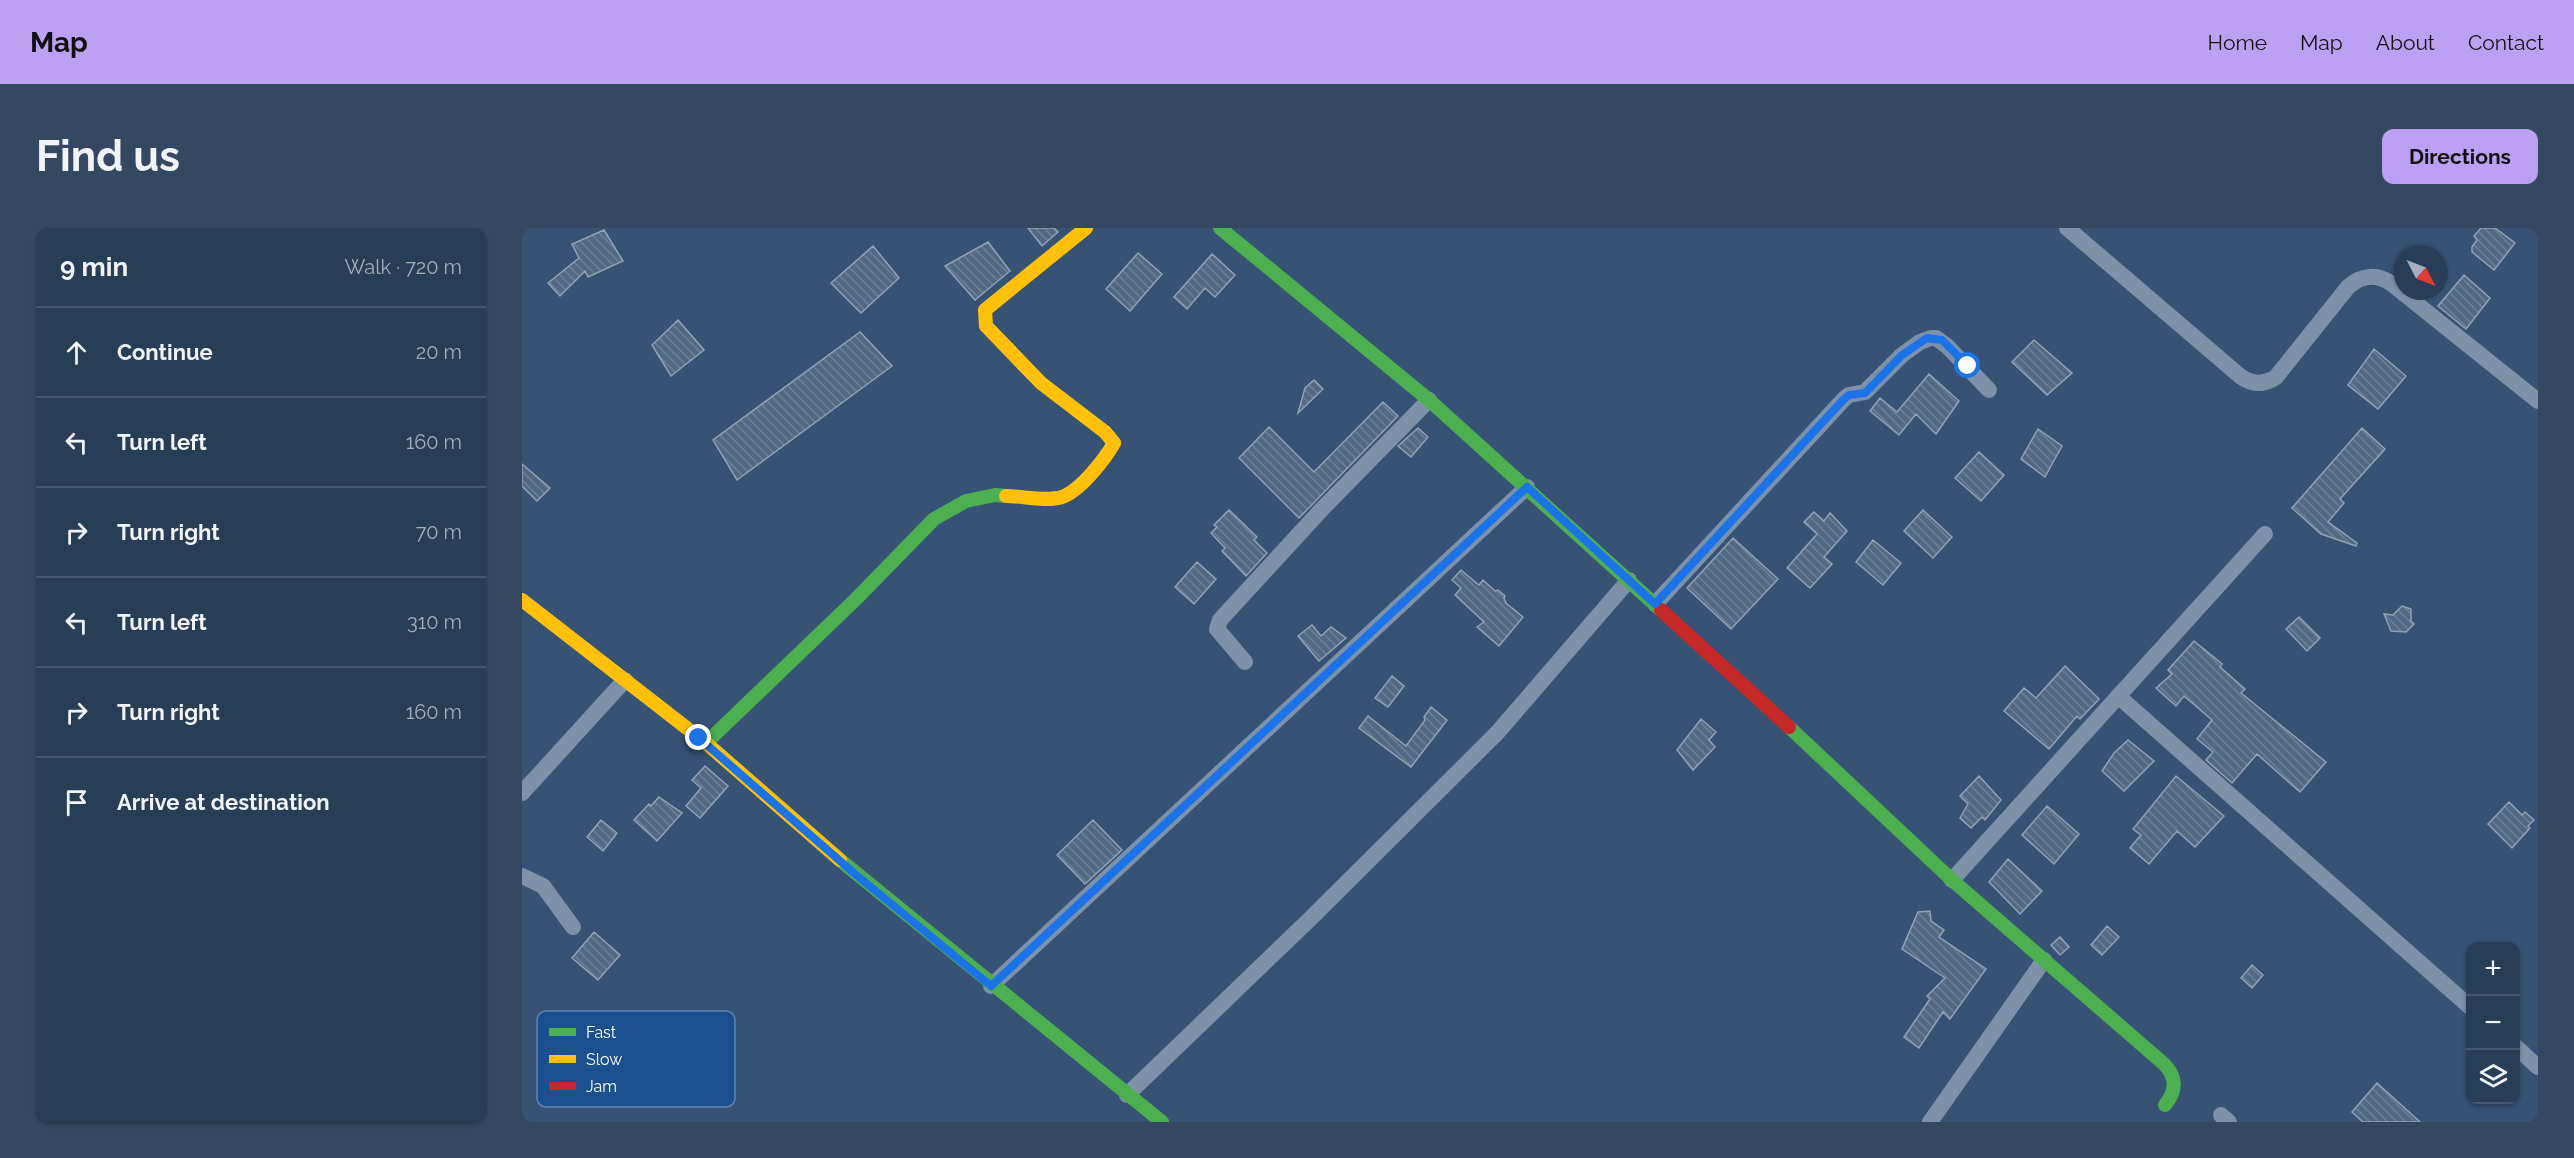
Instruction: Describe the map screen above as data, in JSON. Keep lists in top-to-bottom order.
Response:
{
  "legend": ["Fast", "Slow", "Jam"],
  "north": "bottom right",
  "page": {
    "header": "Map",
    "nav": [
      "Home",
      "Map",
      "About",
      "Contact"
    ],
    "buttons": "Directions",
    "title": "Find us",
    "heading": ["9 min", "Walk · 720 m"],
    "list": [
      ["Continue", "20 m"],
      ["Turn left", "160 m"],
      ["Turn right", "70 m"],
      ["Turn left", "310 m"],
      ["Turn right", "160 m"],
      "Arrive at destination"
    ],
    "map_buttons": ["+", "−"]
  }
}
